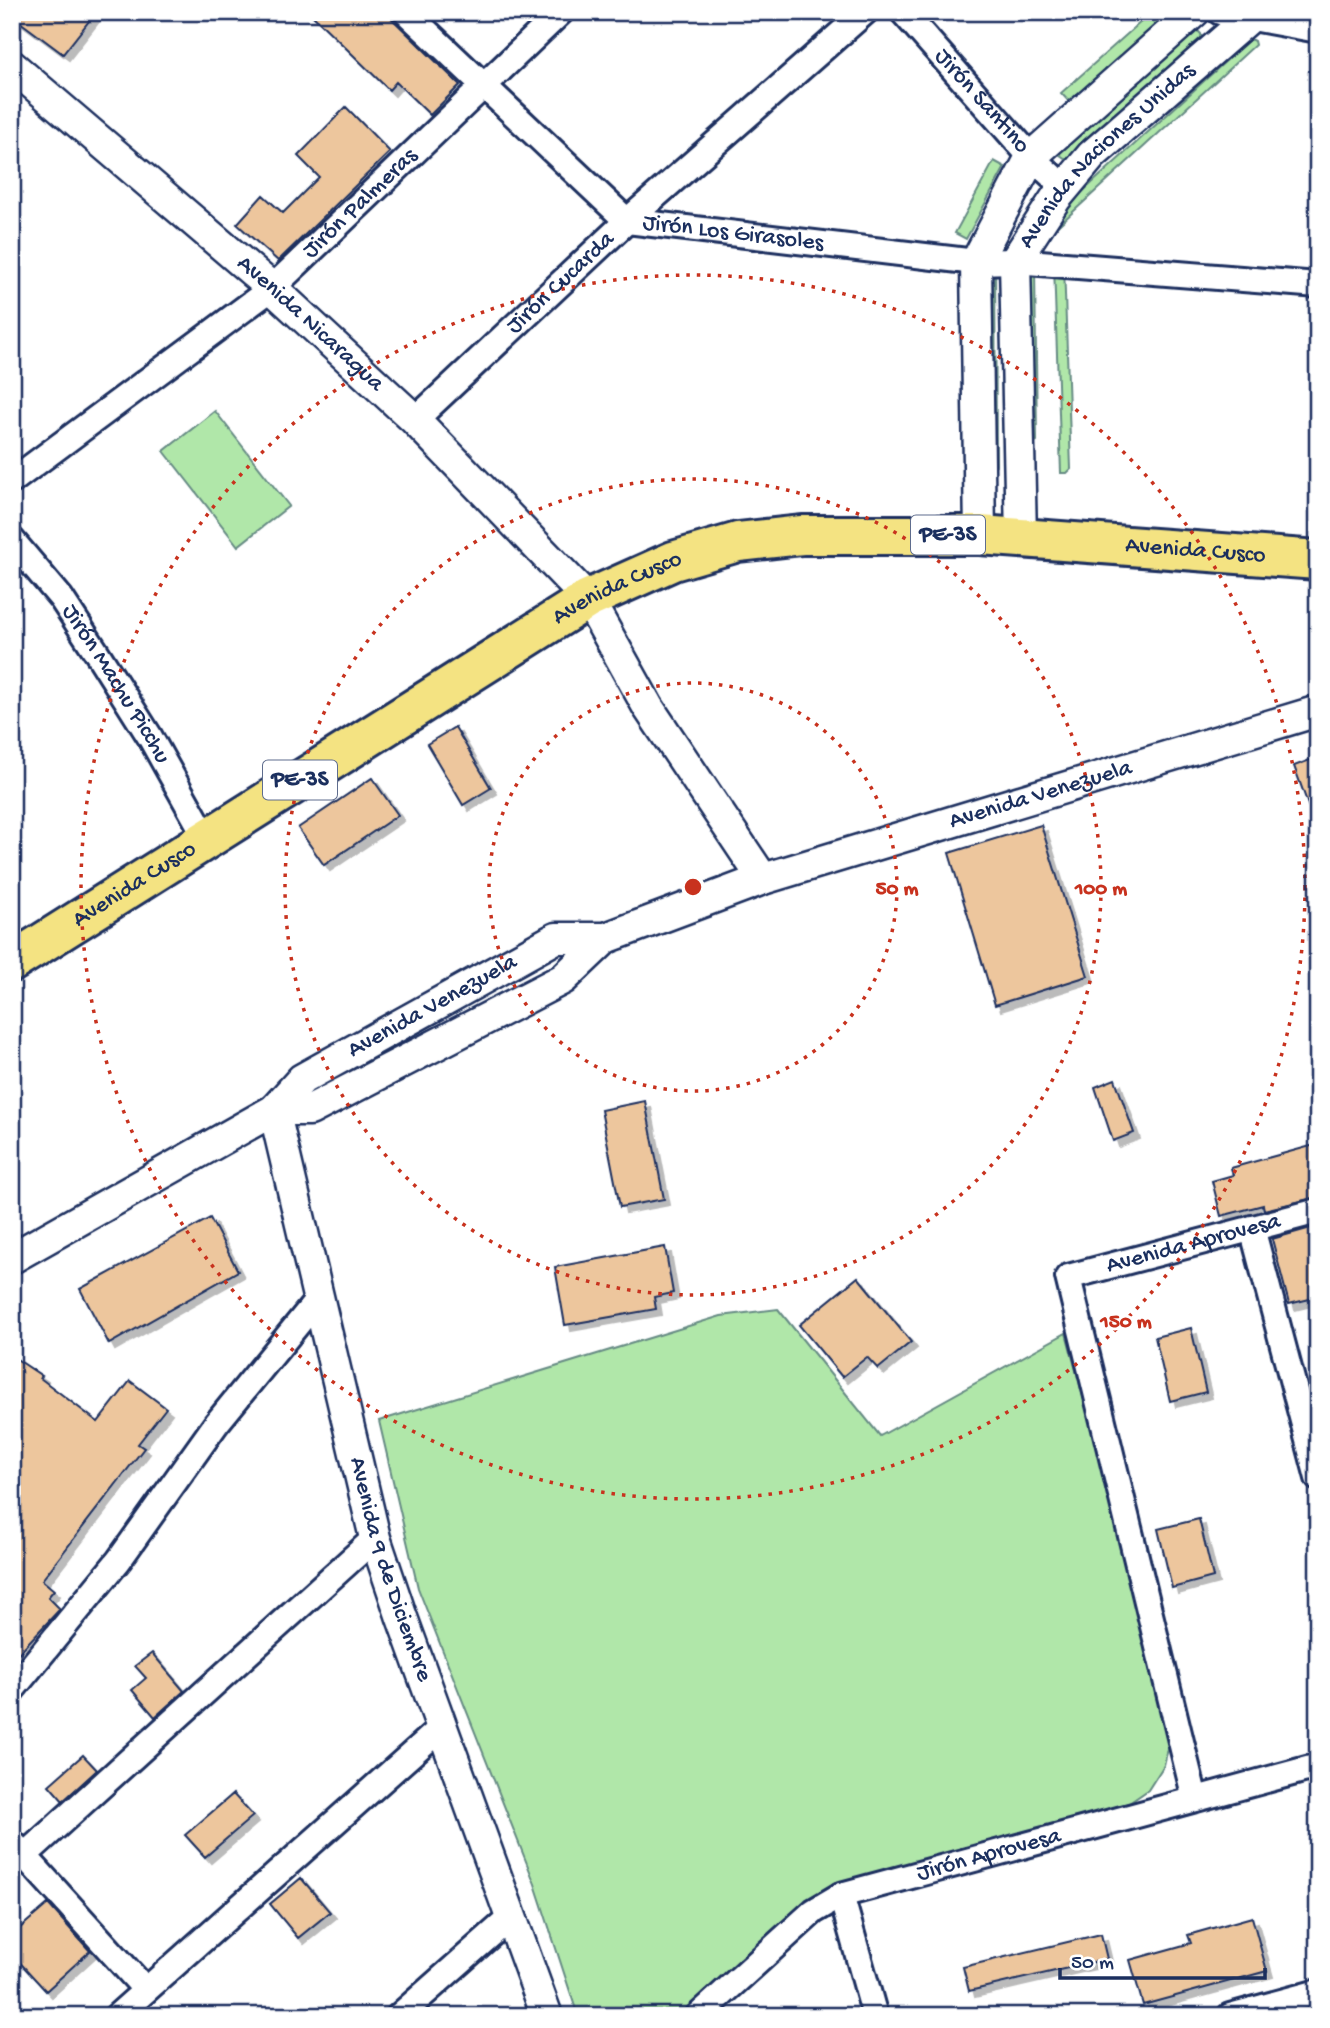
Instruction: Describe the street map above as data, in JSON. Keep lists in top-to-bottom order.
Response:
{
  "streets": {
    "highway": ["PE-3S", "Avenida Cusco"],
    "street": [
      "Jirón Santino",
      "Avenida Naciones Unidas",
      "Jirón Palmeras",
      "Jirón Los Girasoles",
      "Jirón Cucarda",
      "Avenida Nicaragua",
      "Jirón Machu Picchu",
      "Avenida Venezuela",
      "Avenida Aprovesa",
      "Avenida 9 de Diciembre",
      "Jirón Aprovesa"
    ]
  },
  "crossings": [
    ["Jirón Santino", "Avenida Naciones Unidas"],
    ["Avenida Naciones Unidas", "Jirón Los Girasoles"],
    ["Avenida Naciones Unidas", "Avenida Cusco"],
    ["Jirón Palmeras", "Jirón Los Girasoles"],
    ["Jirón Palmeras", "Avenida Nicaragua"],
    ["Jirón Los Girasoles", "Jirón Cucarda"],
    ["Jirón Cucarda", "Avenida Nicaragua"],
    ["Avenida Nicaragua", "Avenida Cusco"],
    ["Avenida Cusco", "Jirón Machu Picchu"],
    ["Avenida Venezuela", "Avenida 9 de Diciembre"],
    ["Avenida Aprovesa", "Jirón Aprovesa"]
  ],
  "scale_bar": "50 m",
  "rings": ["50 m", "100 m", "150 m"]
}
